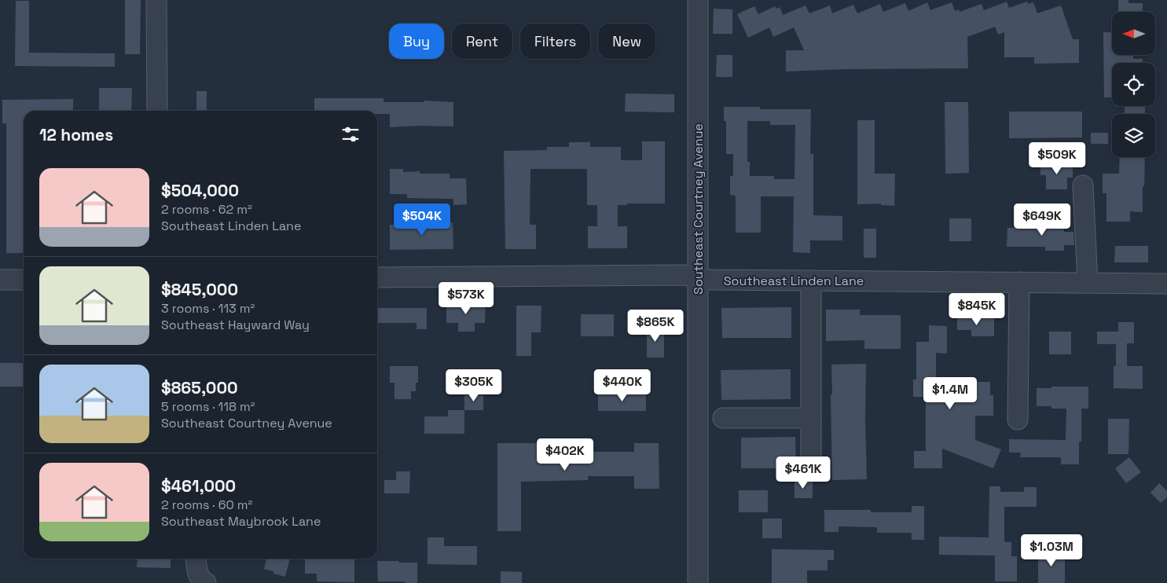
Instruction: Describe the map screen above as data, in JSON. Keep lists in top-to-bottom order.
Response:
{
  "streets": {
    "street": ["Southeast Courtney Avenue", "Southeast Linden Lane"]
  },
  "crossings": [
    ["Southeast Courtney Avenue", "Southeast Linden Lane"]
  ],
  "north": "left",
  "page": {
    "chip": [
      "Buy",
      "Rent",
      "Filters",
      "New"
    ],
    "heading": "12 homes",
    "price": [
      "$509K",
      "$504K",
      "$649K",
      "$573K",
      "$845K",
      "$865K",
      "$305K",
      "$440K",
      "$1.4M",
      "$402K",
      "$461K",
      "$1.03M"
    ],
    "list": [
      {
        "name": "$504,000",
        "note": "2 rooms · 62 m² · Southeast Linden Lane"
      },
      {
        "name": "$845,000",
        "note": "3 rooms · 113 m² · Southeast Hayward Way"
      },
      {
        "name": "$865,000",
        "note": "5 rooms · 118 m² · Southeast Courtney Avenue"
      },
      {
        "name": "$461,000",
        "note": "2 rooms · 60 m² · Southeast Maybrook Lane"
      }
    ]
  }
}
